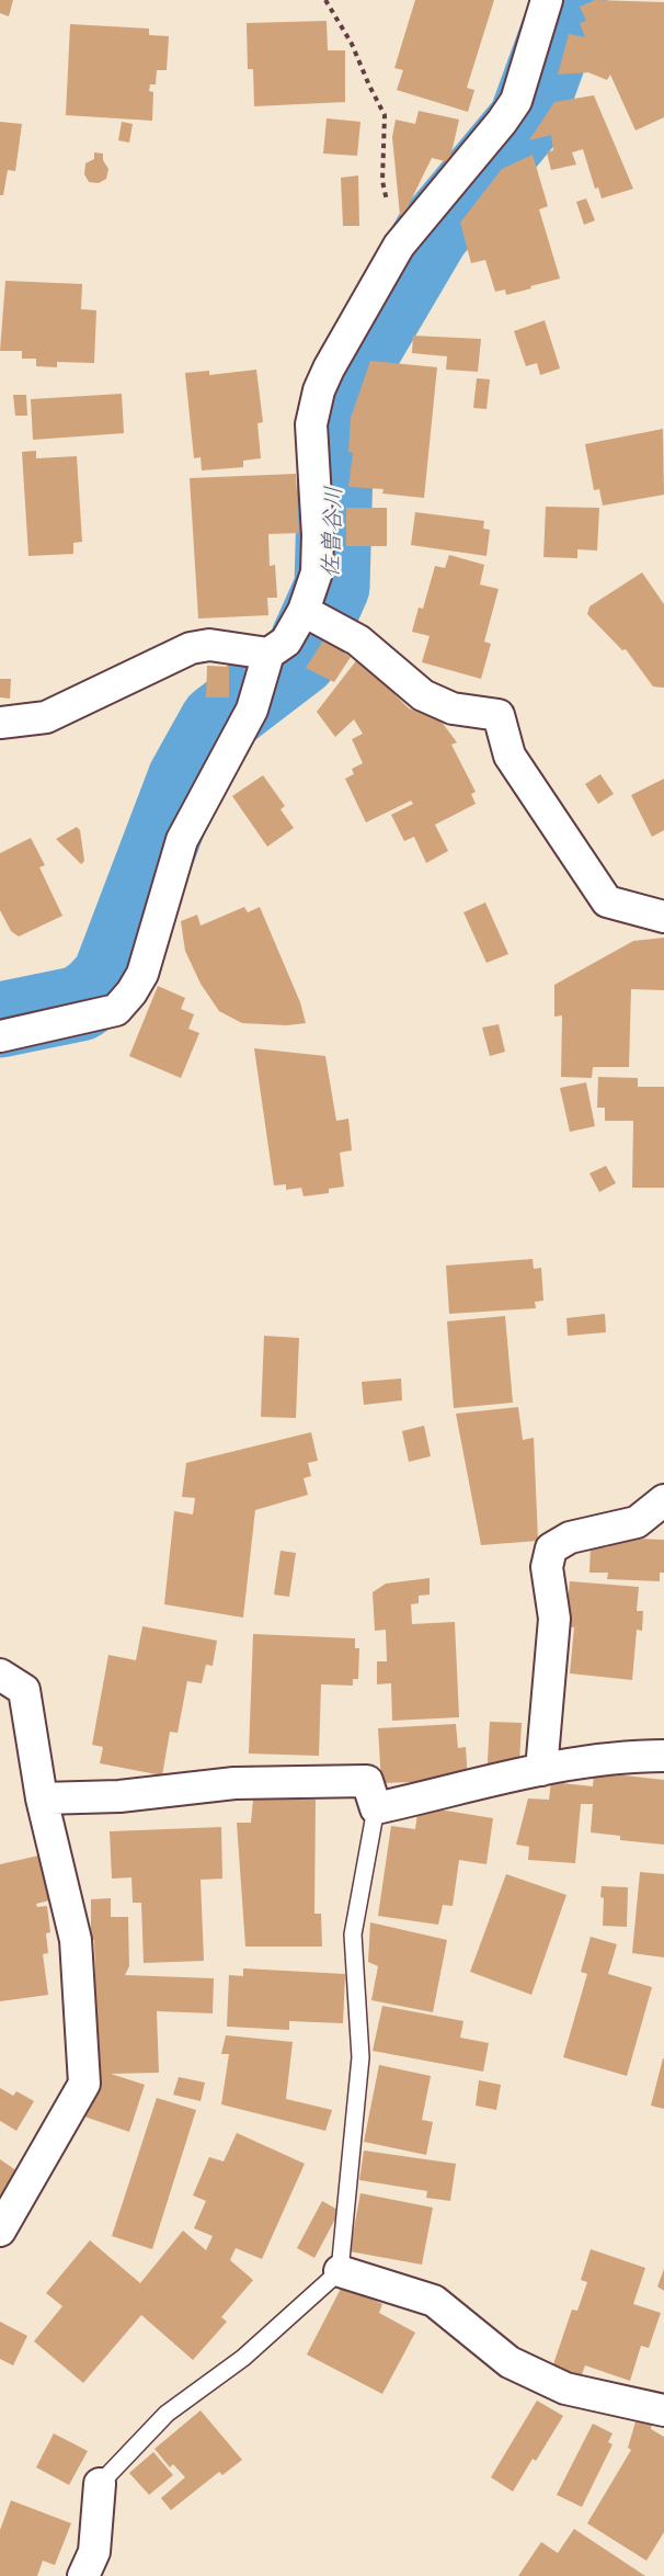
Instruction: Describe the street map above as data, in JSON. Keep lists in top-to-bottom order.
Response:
{
  "water": ["佐曽谷川"]
}
